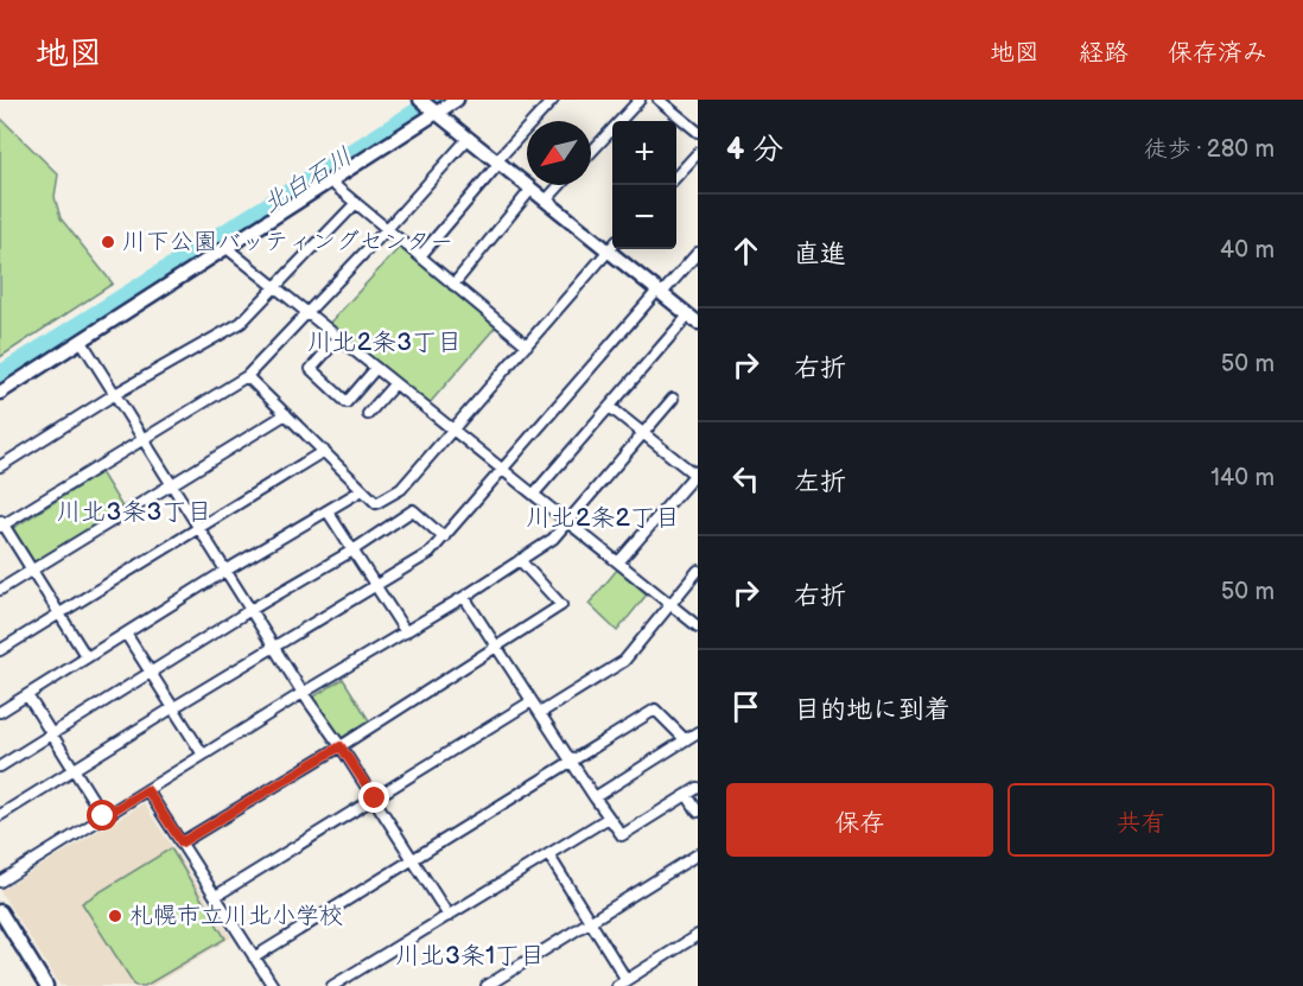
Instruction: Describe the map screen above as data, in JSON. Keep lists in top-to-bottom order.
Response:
{
  "districts": [
    "川北2条3丁目",
    "川北3条3丁目",
    "川北2条2丁目",
    "川北3条1丁目"
  ],
  "water": ["北白石川"],
  "places": ["川下公園バッティングセンター", "札幌市立川北小学校"],
  "north": "bottom left",
  "page": {
    "header": "地図",
    "nav": ["地図", "経路", "保存済み"],
    "heading": ["4 分", "徒歩 · 280 m"],
    "map_buttons": ["+", "−"],
    "list": [
      ["直進", "40 m"],
      ["右折", "50 m"],
      ["左折", "140 m"],
      ["右折", "50 m"],
      "目的地に到着"
    ],
    "buttons": ["保存", "共有"]
  }
}
